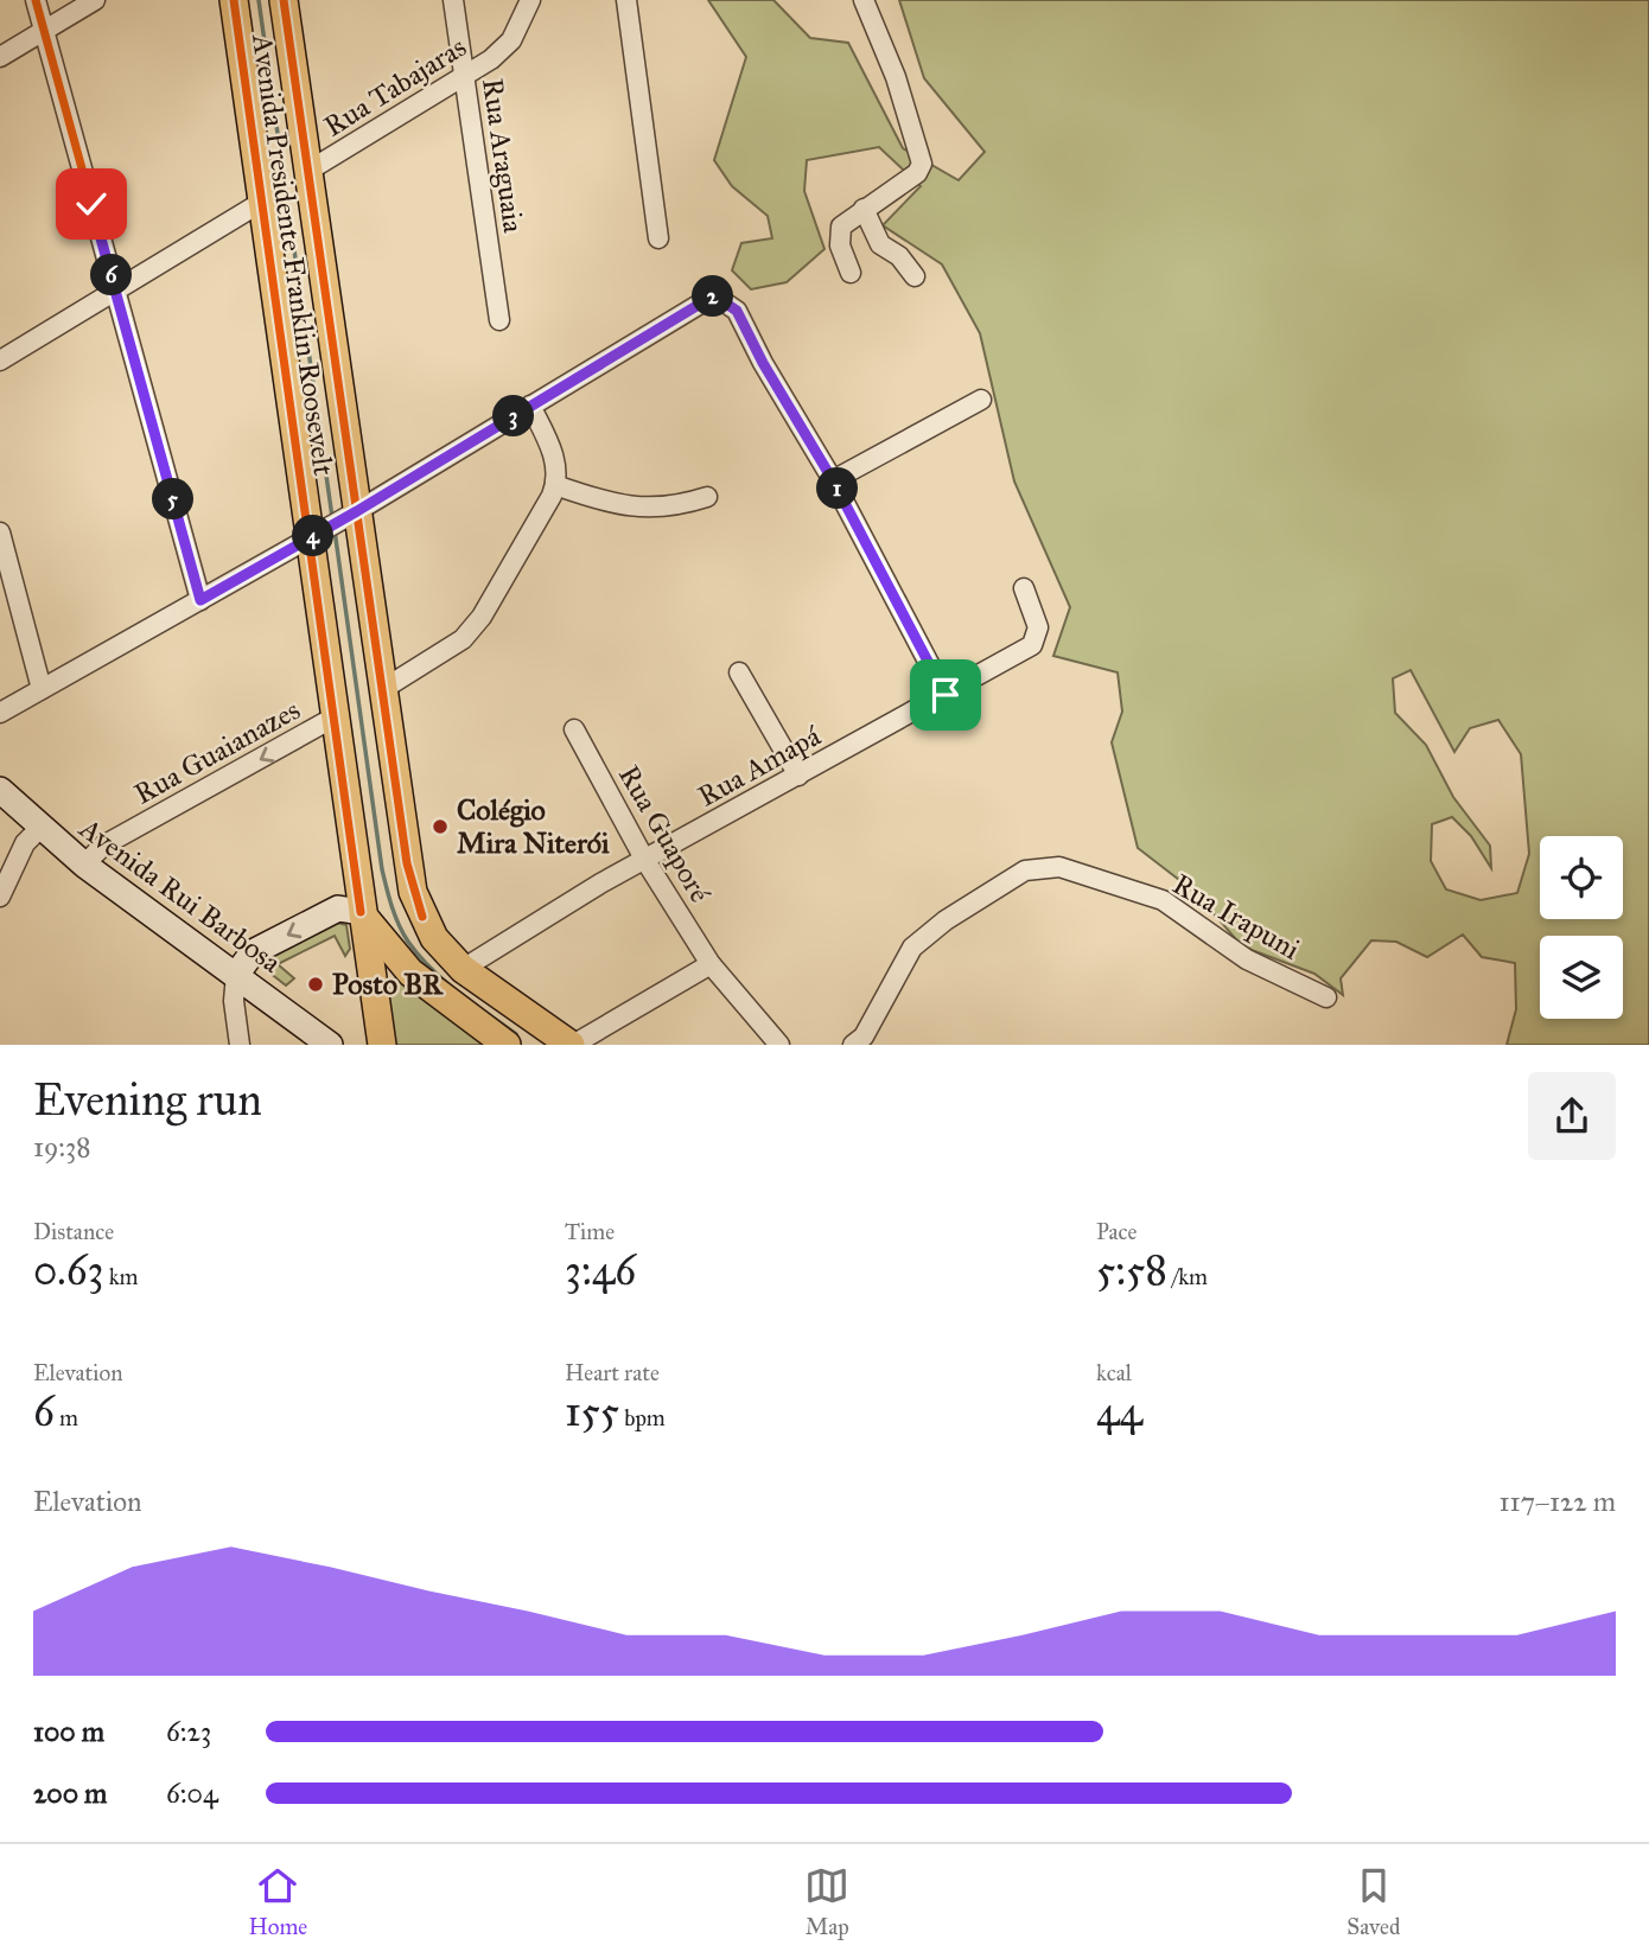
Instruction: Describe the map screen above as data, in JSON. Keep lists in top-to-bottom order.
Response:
{
  "streets": {
    "main road": ["Avenida Presidente Franklin Roosevelt", "Avenida Rui Barbosa"],
    "street": [
      "Rua Tabajaras",
      "Rua Araguaia",
      "Rua Guaianazes",
      "Rua Amapá",
      "Rua Guaporé",
      "Rua Irapuni"
    ]
  },
  "crossings": [
    ["Rua Tabajaras", "Rua Araguaia"],
    ["Rua Tabajaras", "Avenida Presidente Franklin Roosevelt"],
    ["Avenida Presidente Franklin Roosevelt", "Rua Guaianazes"],
    ["Avenida Presidente Franklin Roosevelt", "Rua Amapá"],
    ["Rua Guaianazes", "Avenida Rui Barbosa"],
    ["Rua Amapá", "Rua Guaporé"]
  ],
  "places": ["Colégio Mira Niterói", "Posto BR"],
  "page": {
    "pins": [
      "6",
      "2",
      "3",
      "1",
      "5",
      "4"
    ],
    "heading": ["Evening run", "19:38"],
    "stats": [
      ["Distance", "0.63 km"],
      ["Time", "3:46"],
      ["Pace", "5:58 /km"],
      ["Elevation", "6 m"],
      ["Heart rate", "155 bpm"],
      ["kcal", "44"]
    ],
    "chart": ["Elevation", "117–122 m"],
    "list": [
      {
        "name": "100 m",
        "note": "6:23"
      },
      {
        "name": "200 m",
        "note": "6:04"
      }
    ],
    "tabs": ["Home", "Map", "Saved"]
  }
}
